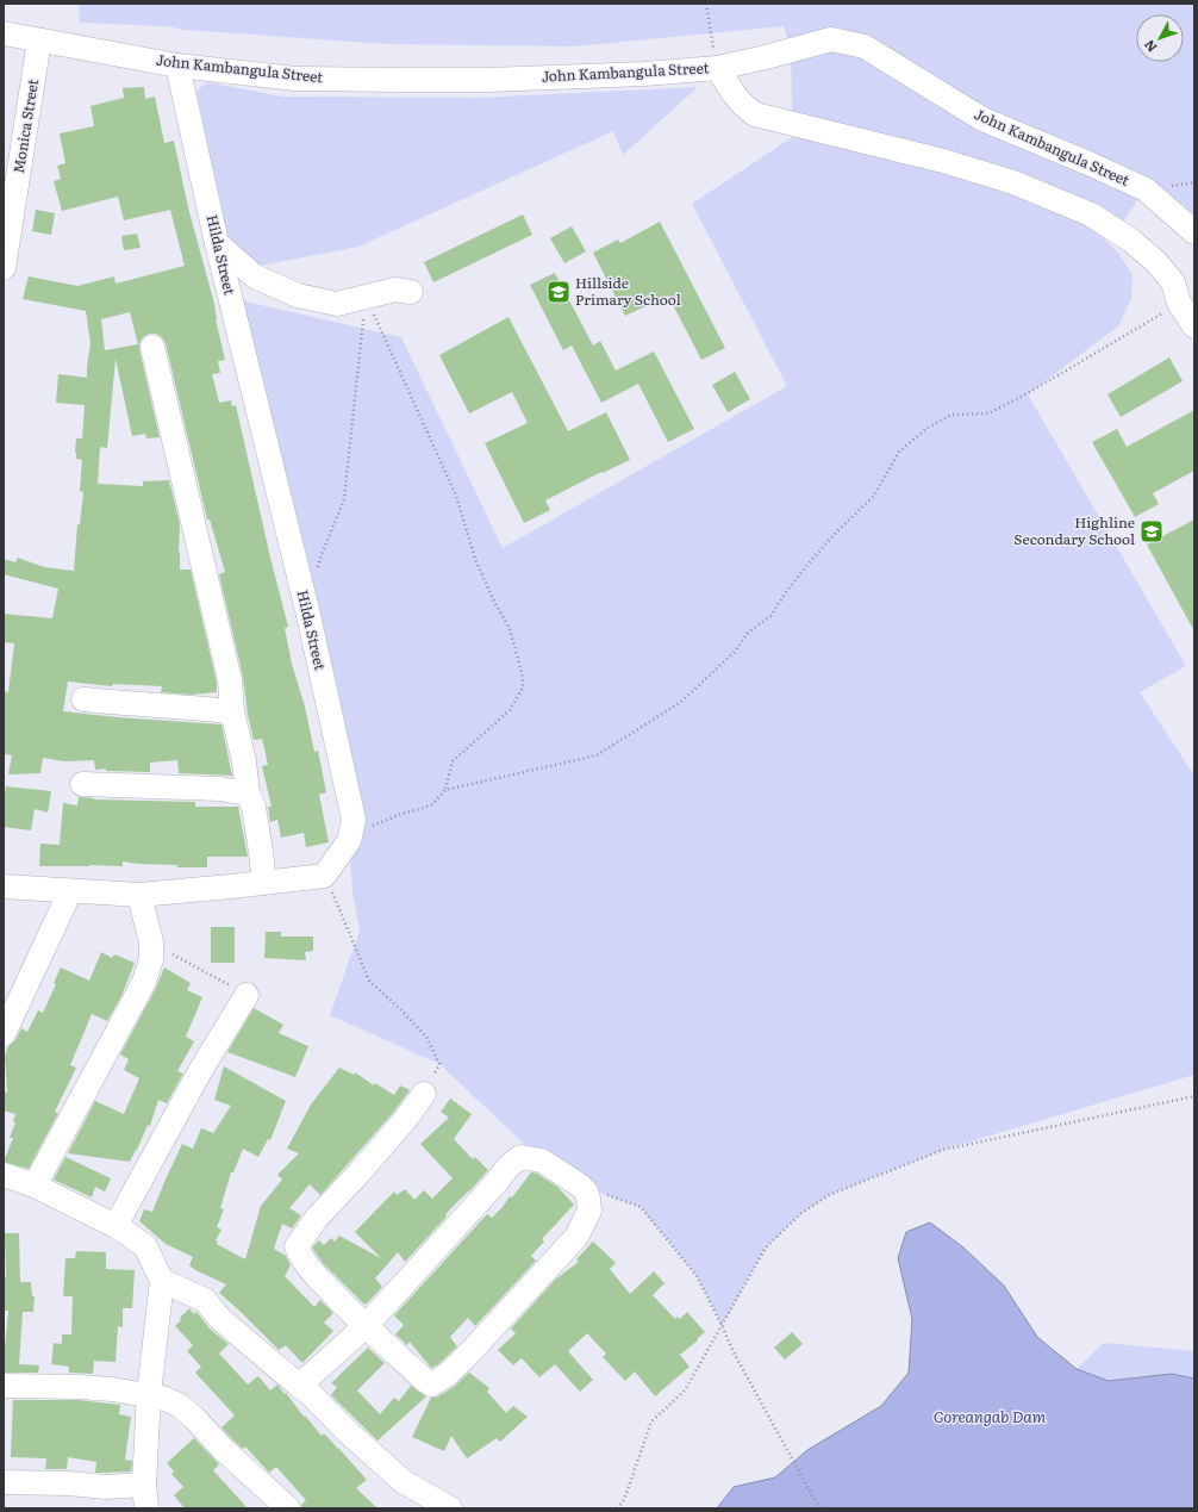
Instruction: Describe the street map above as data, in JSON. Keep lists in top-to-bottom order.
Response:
{
  "streets": {
    "street": ["John Kambangula Street", "Monica Street", "Hilda Street"]
  },
  "crossings": [
    ["John Kambangula Street", "Monica Street"],
    ["John Kambangula Street", "Hilda Street"]
  ],
  "water": ["Goreangab Dam"],
  "places": {
    "school or university": ["Hillside Primary School", "Highline Secondary School"]
  },
  "north": "bottom left"
}
